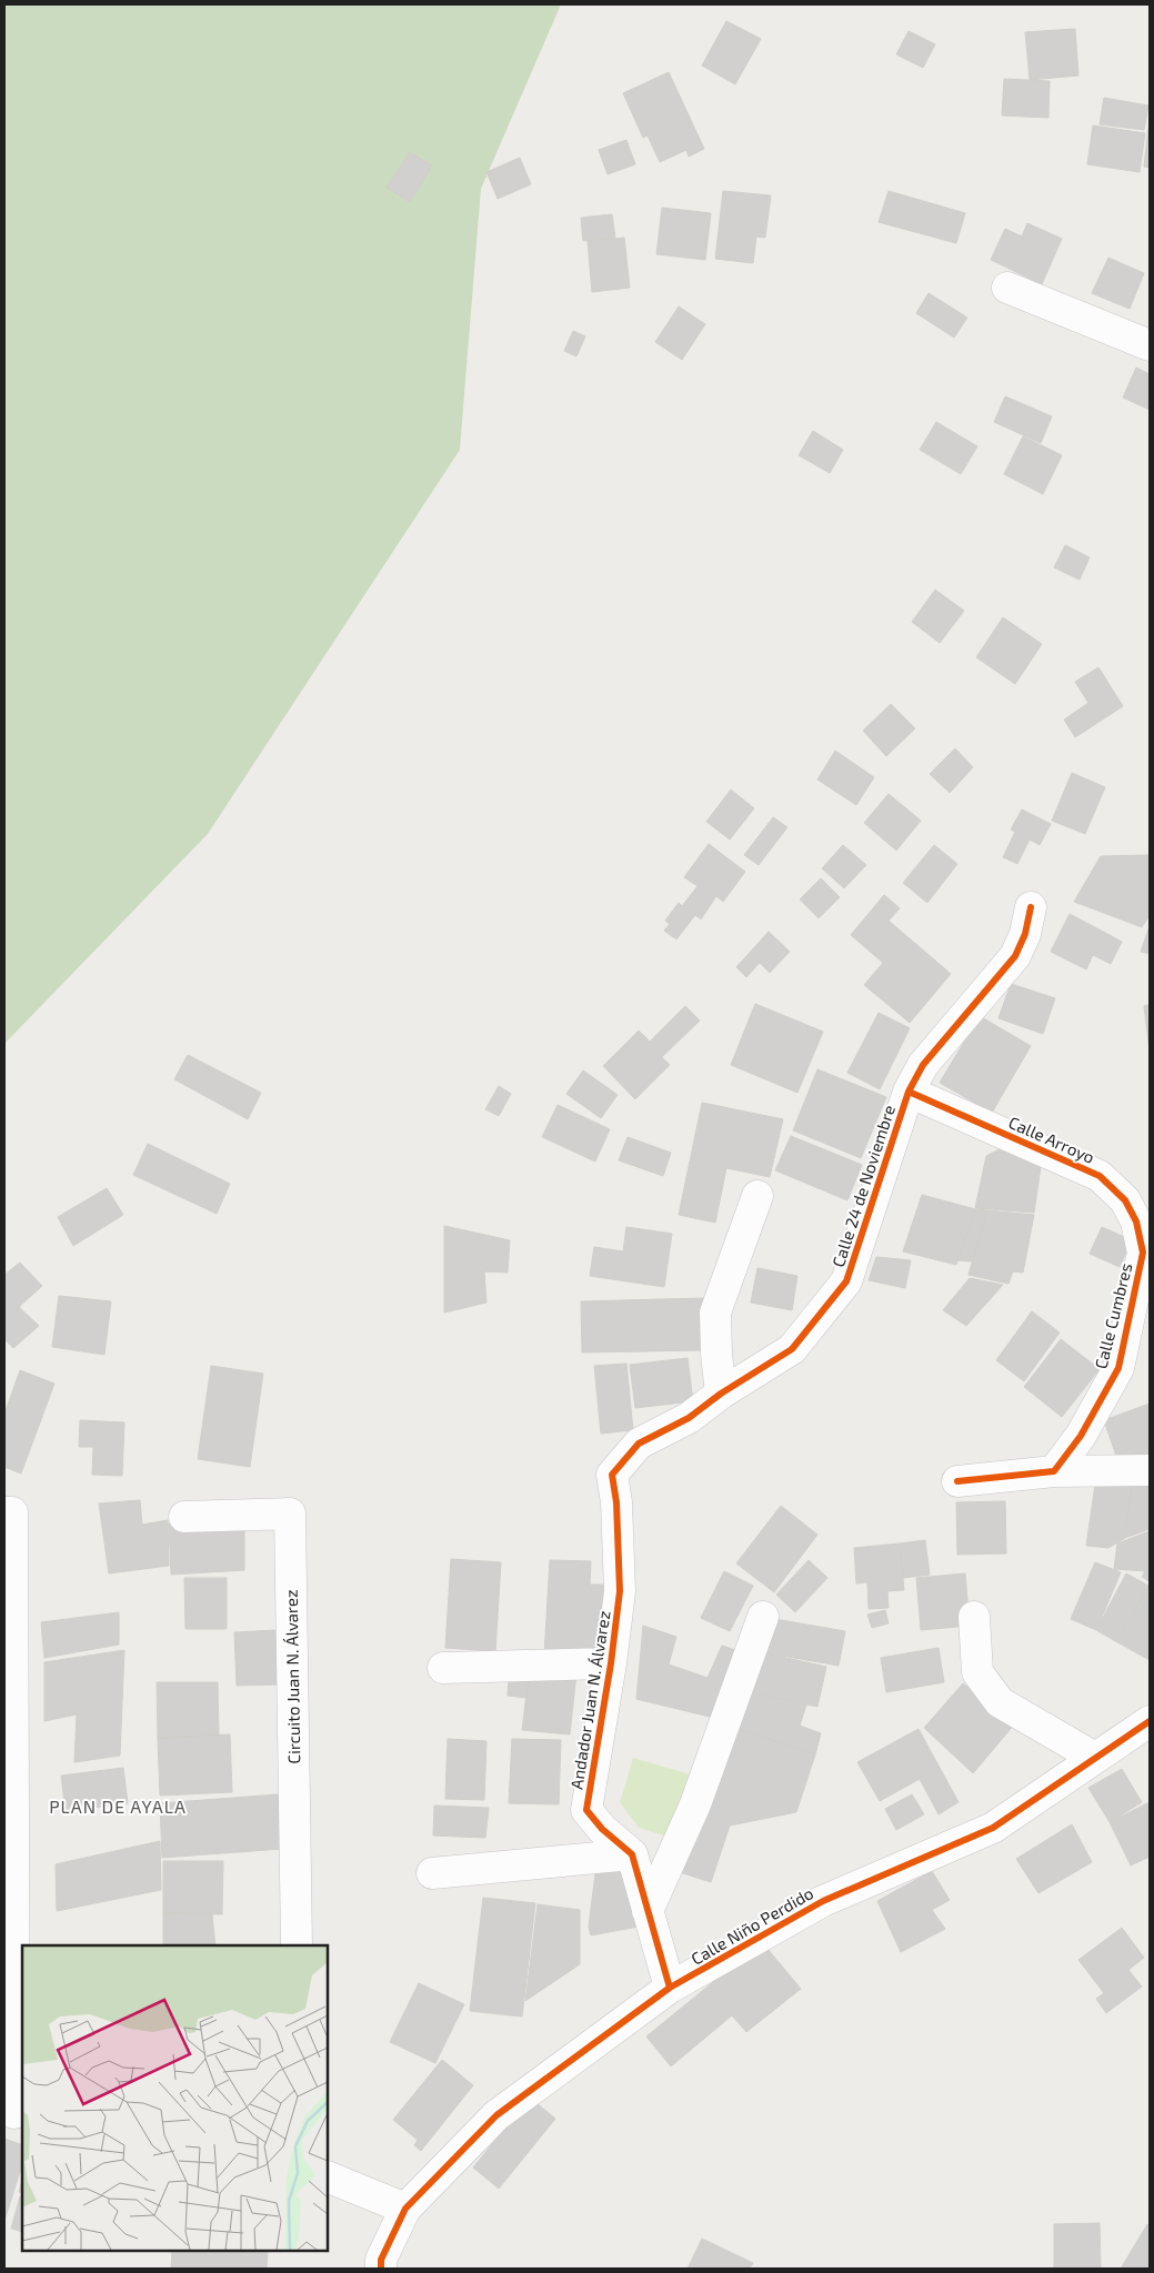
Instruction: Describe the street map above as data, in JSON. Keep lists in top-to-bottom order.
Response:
{
  "streets": {
    "street": [
      "Calle Arroyo",
      "Calle 24 de Noviembre",
      "Calle Cumbres",
      "Circuito Juan N. Álvarez",
      "Andador Juan N. Álvarez",
      "Calle Niño Perdido"
    ]
  },
  "crossings": [
    ["Calle Arroyo", "Calle 24 de Noviembre"],
    ["Calle Arroyo", "Calle Cumbres"],
    ["Calle 24 de Noviembre", "Andador Juan N. Álvarez"]
  ],
  "districts": ["PLAN DE AYALA"]
}
